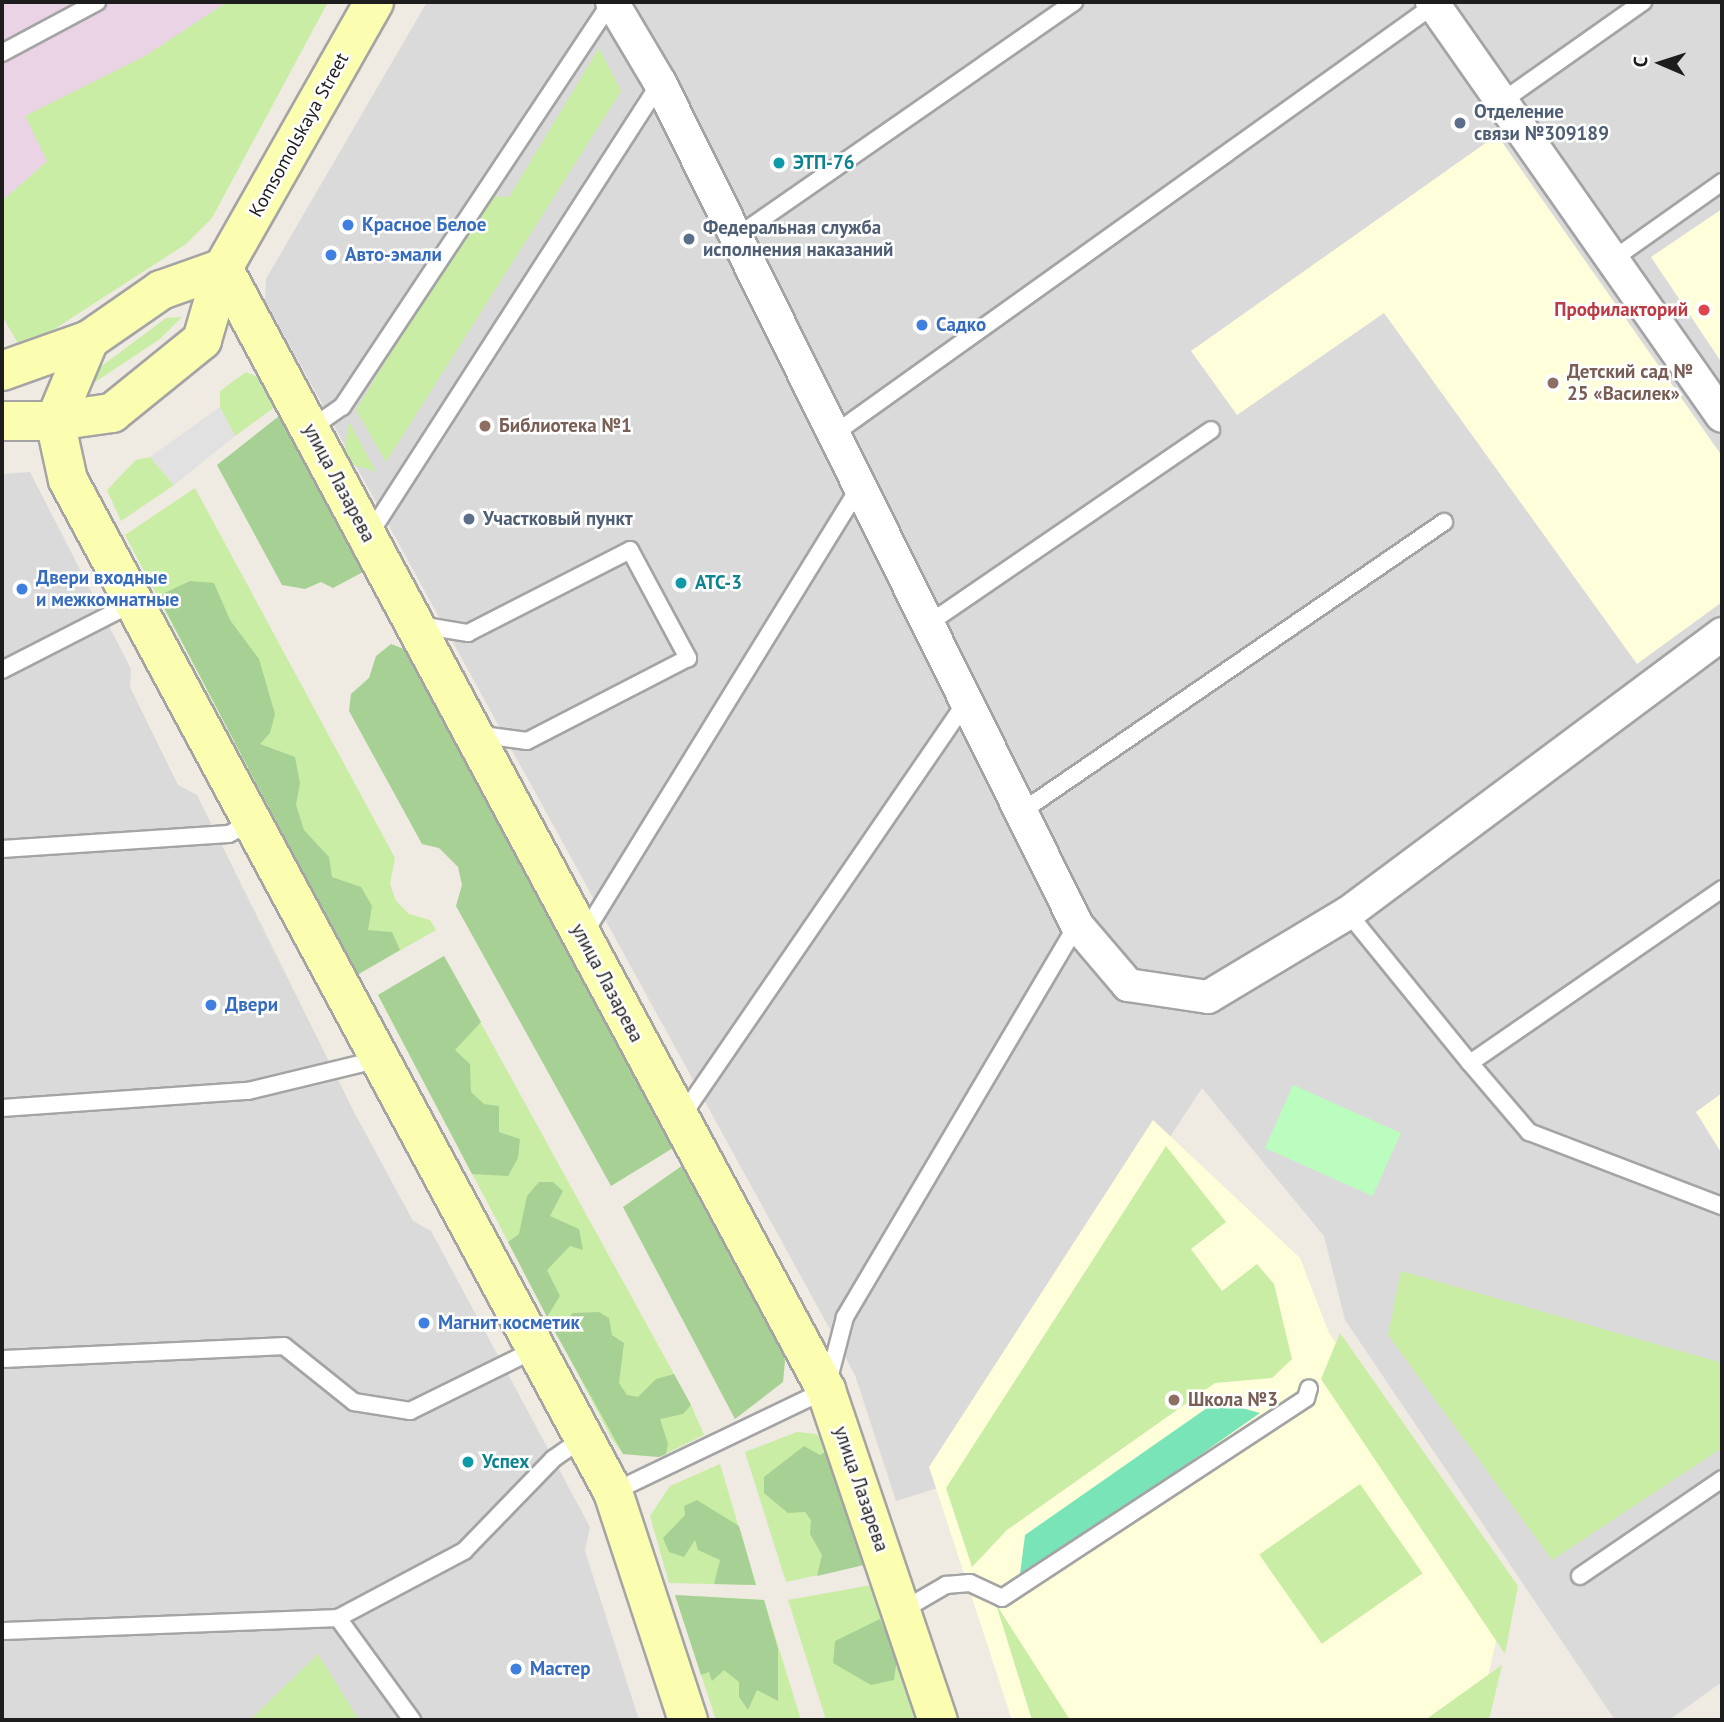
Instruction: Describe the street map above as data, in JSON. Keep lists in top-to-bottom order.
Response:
{
  "streets": {
    "main road": ["Komsomolskaya Street", "улица Лазарева"]
  },
  "crossings": [
    ["Komsomolskaya Street", "улица Лазарева"]
  ],
  "places": [
    "Отделение связи №309189",
    "ЭТП-76",
    "Красное Белое",
    "Федеральная служба исполнения наказаний",
    "Авто-эмали",
    "Профилакторий",
    "Садко",
    "Детский сад № 25 «Василек»",
    "Библиотека №1",
    "Участковый пункт",
    "АТС-3",
    "Двери входные и межкомнатные",
    "Двери",
    "Магнит косметик",
    "Школа №3",
    "Успех",
    "Мастер"
  ],
  "north": "left"
}
